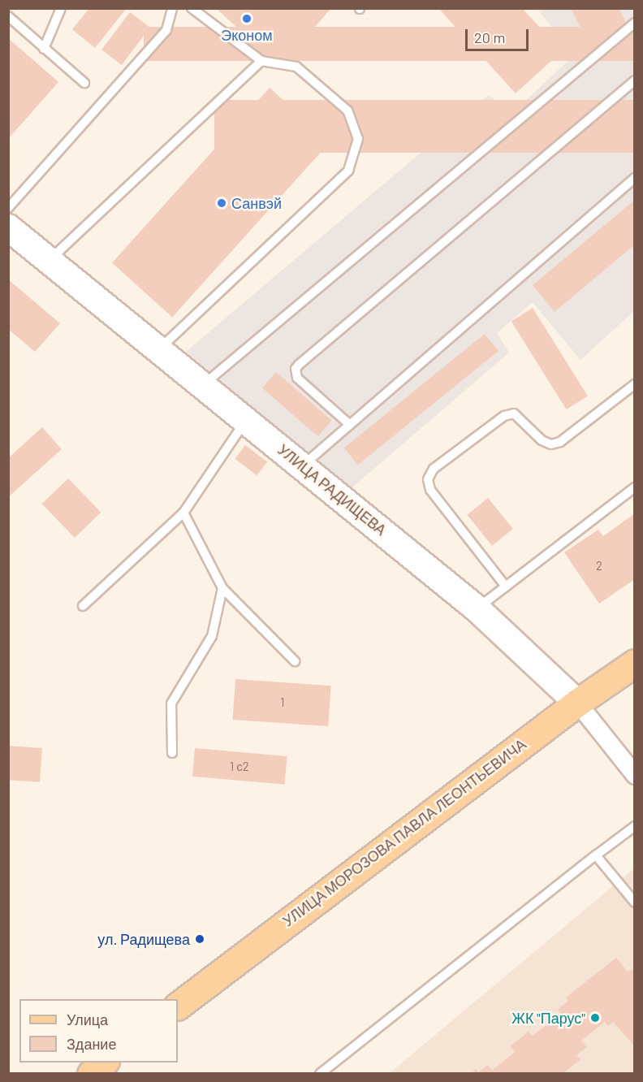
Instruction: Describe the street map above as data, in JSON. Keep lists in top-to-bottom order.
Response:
{
  "streets": {
    "main road": ["УЛИЦА МОРОЗОВА ПАВЛА ЛЕОНТЬЕВИЧА"],
    "street": ["УЛИЦА РАДИЩЕВА"]
  },
  "crossings": [
    ["УЛИЦА РАДИЩЕВА", "УЛИЦА МОРОЗОВА ПАВЛА ЛЕОНТЬЕВИЧА"]
  ],
  "places": [
    "Эконом",
    "Санвэй",
    "ул. Радищева",
    "ЖК \"Парус\""
  ],
  "house_numbers": ["2", "1", "1 с2"],
  "legend": ["Улица", "Здание"],
  "scale_bar": "20 m"
}
